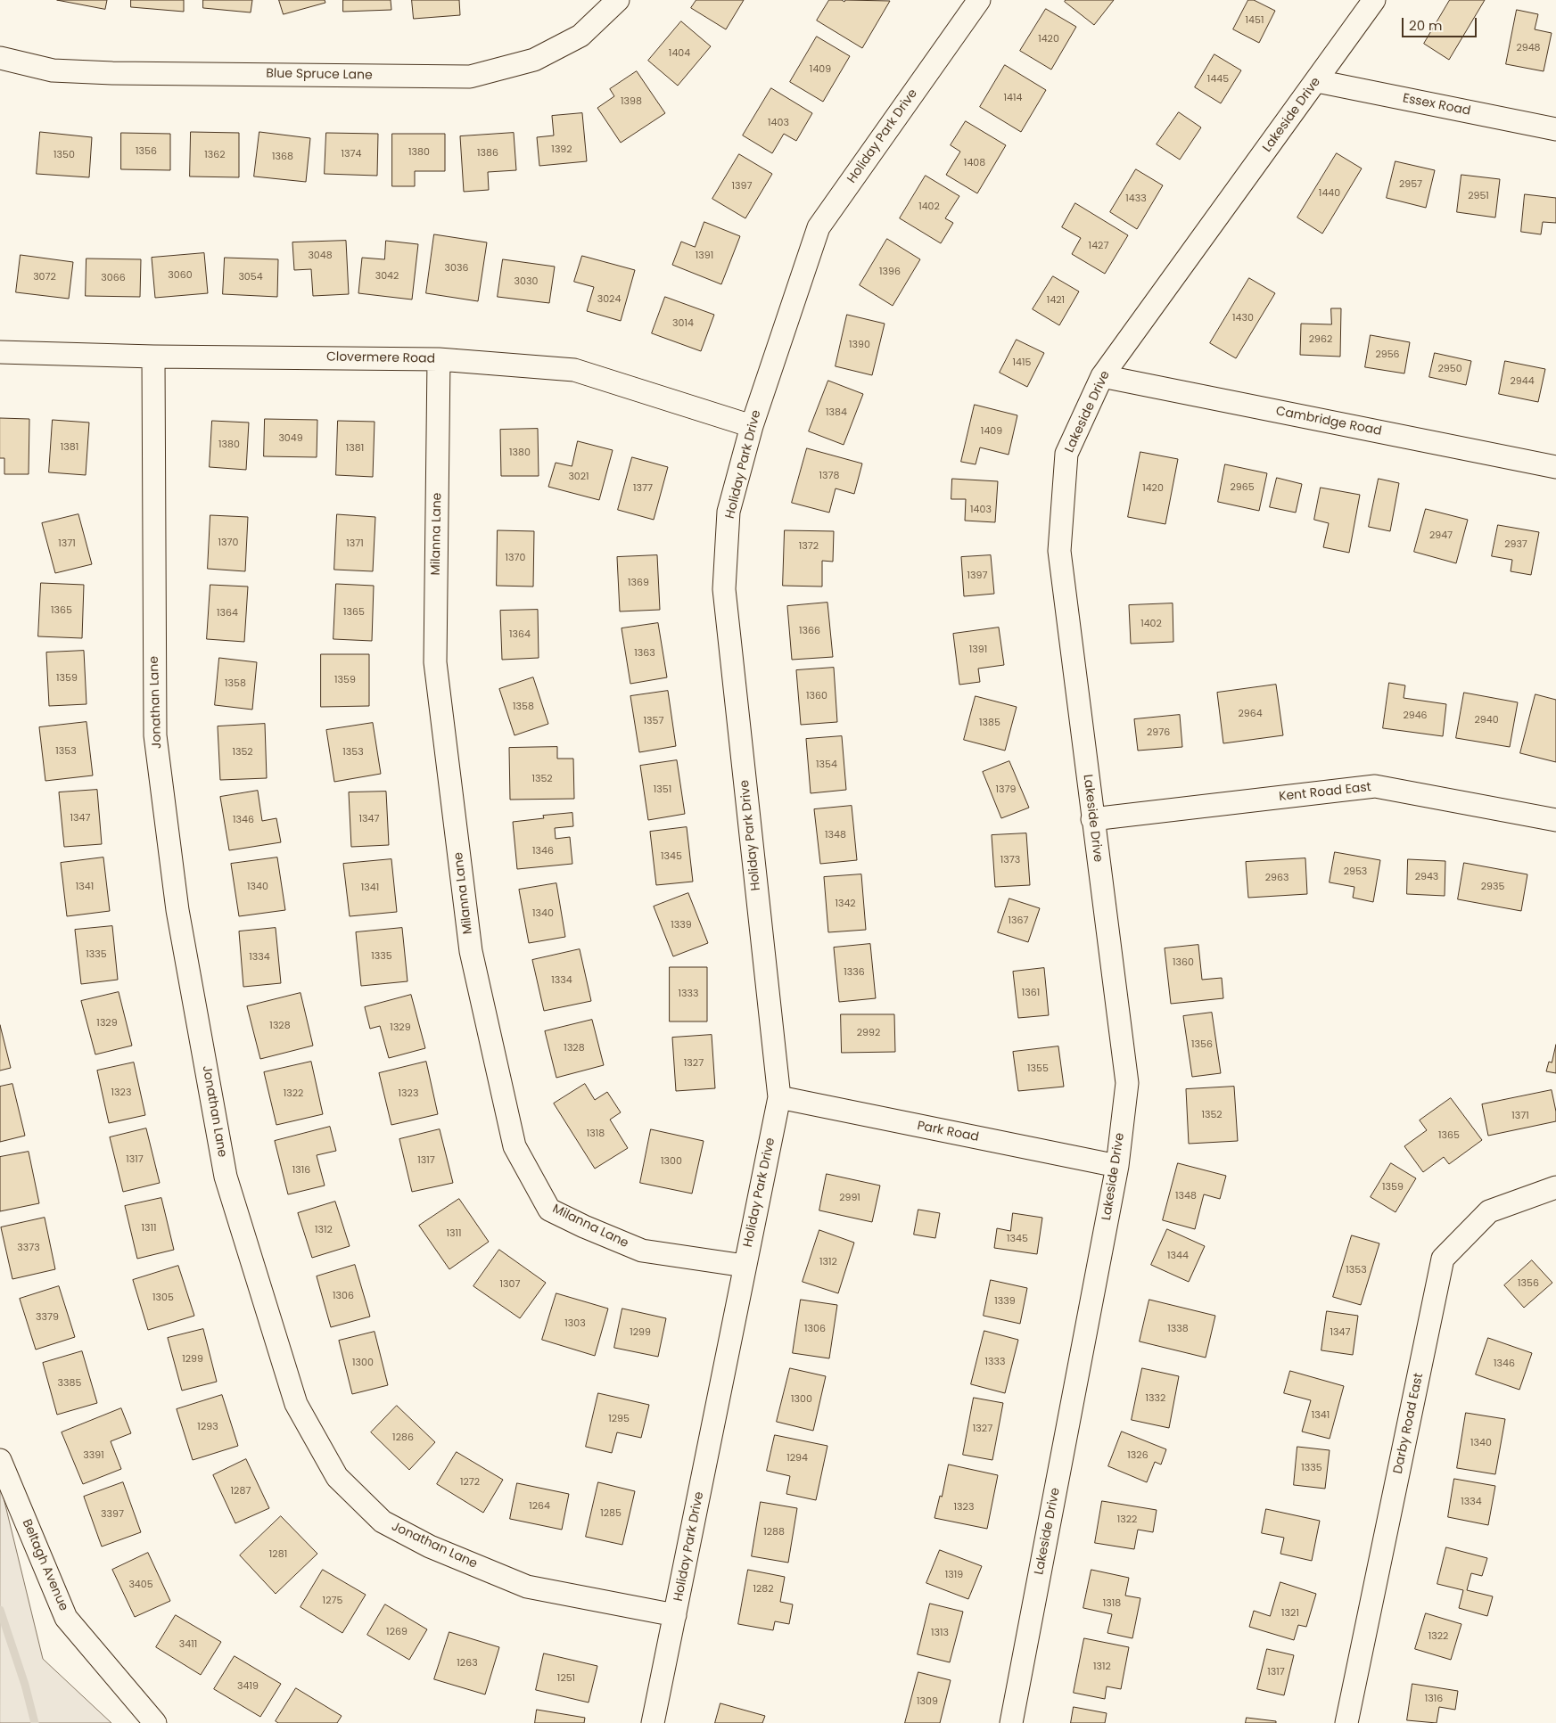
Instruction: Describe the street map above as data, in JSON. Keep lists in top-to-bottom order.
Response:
{
  "streets": {
    "street": [
      "Blue Spruce Lane",
      "Essex Road",
      "Lakeside Drive",
      "Holiday Park Drive",
      "Clovermere Road",
      "Cambridge Road",
      "Milanna Lane",
      "Jonathan Lane",
      "Kent Road East",
      "Park Road",
      "Darby Road East",
      "Beltagh Avenue"
    ]
  },
  "crossings": [
    ["Essex Road", "Lakeside Drive"],
    ["Lakeside Drive", "Cambridge Road"],
    ["Lakeside Drive", "Kent Road East"],
    ["Lakeside Drive", "Park Road"],
    ["Holiday Park Drive", "Clovermere Road"],
    ["Holiday Park Drive", "Milanna Lane"],
    ["Holiday Park Drive", "Jonathan Lane"],
    ["Holiday Park Drive", "Park Road"],
    ["Clovermere Road", "Milanna Lane"],
    ["Clovermere Road", "Jonathan Lane"]
  ],
  "house_numbers": [
    "1451",
    "1420",
    "2948",
    "1404",
    "1409",
    "1445",
    "1414",
    "1398",
    "1403",
    "1392",
    "1356",
    "1380",
    "1386",
    "1374",
    "1350",
    "1362",
    "1368",
    "1408",
    "2957",
    "1397",
    "1440",
    "2951",
    "1433",
    "1402",
    "1427",
    "3048",
    "1391",
    "3036",
    "1396",
    "3060",
    "3042",
    "3072",
    "3054",
    "3066",
    "3030",
    "3024",
    "1421",
    "1430",
    "3014",
    "2962",
    "1390",
    "2956",
    "1415",
    "2950",
    "2944",
    "1384",
    "1409",
    "3049",
    "1380",
    "1381",
    "1381",
    "1380",
    "1378",
    "3021",
    "2965",
    "1377",
    "1420",
    "1403",
    "2947",
    "1370",
    "1371",
    "1371",
    "2937",
    "1372",
    "1370",
    "1397",
    "1369",
    "1365",
    "1365",
    "1364",
    "1402",
    "1366",
    "1364",
    "1391",
    "1363",
    "1359",
    "1359",
    "1358",
    "1360",
    "1358",
    "2964",
    "2946",
    "2940",
    "1357",
    "1385",
    "2976",
    "1353",
    "1352",
    "1353",
    "1354",
    "1352",
    "1351",
    "1379",
    "1347",
    "1347",
    "1346",
    "1348",
    "1346",
    "1345",
    "1373",
    "2953",
    "2943",
    "2963",
    "1341",
    "1340",
    "2935",
    "1341",
    "1342",
    "1340",
    "1367",
    "1339",
    "1335",
    "1335",
    "1334",
    "1360",
    "1336",
    "1334",
    "1361",
    "1333",
    "1329",
    "1328",
    "1329",
    "2992",
    "1356",
    "1328",
    "1327",
    "1355",
    "1323",
    "1322",
    "1323",
    "1352",
    "1371",
    "1318",
    "1365",
    "1317",
    "1317",
    "1300",
    "1316",
    "1359",
    "1348",
    "2991",
    "1311",
    "1312",
    "1311",
    "1345",
    "3373",
    "1344",
    "1312",
    "1353",
    "1356",
    "1307",
    "1306",
    "1305",
    "1339",
    "3379",
    "1303",
    "1306",
    "1338",
    "1299",
    "1347",
    "1299",
    "1333",
    "1300",
    "1346",
    "3385",
    "1332",
    "1300",
    "1341",
    "1295",
    "1293",
    "1327",
    "1286",
    "1340",
    "3391",
    "1326",
    "1294",
    "1335",
    "1272",
    "1287",
    "1334",
    "1264",
    "1323",
    "1285",
    "3397",
    "1322",
    "1288",
    "1281",
    "1319",
    "3405",
    "1282",
    "1275",
    "1318",
    "1321",
    "1269",
    "1313",
    "1322",
    "3411",
    "1263",
    "1312",
    "1317",
    "1251",
    "3419",
    "1316",
    "1309"
  ],
  "scale_bar": "20 m"
}
